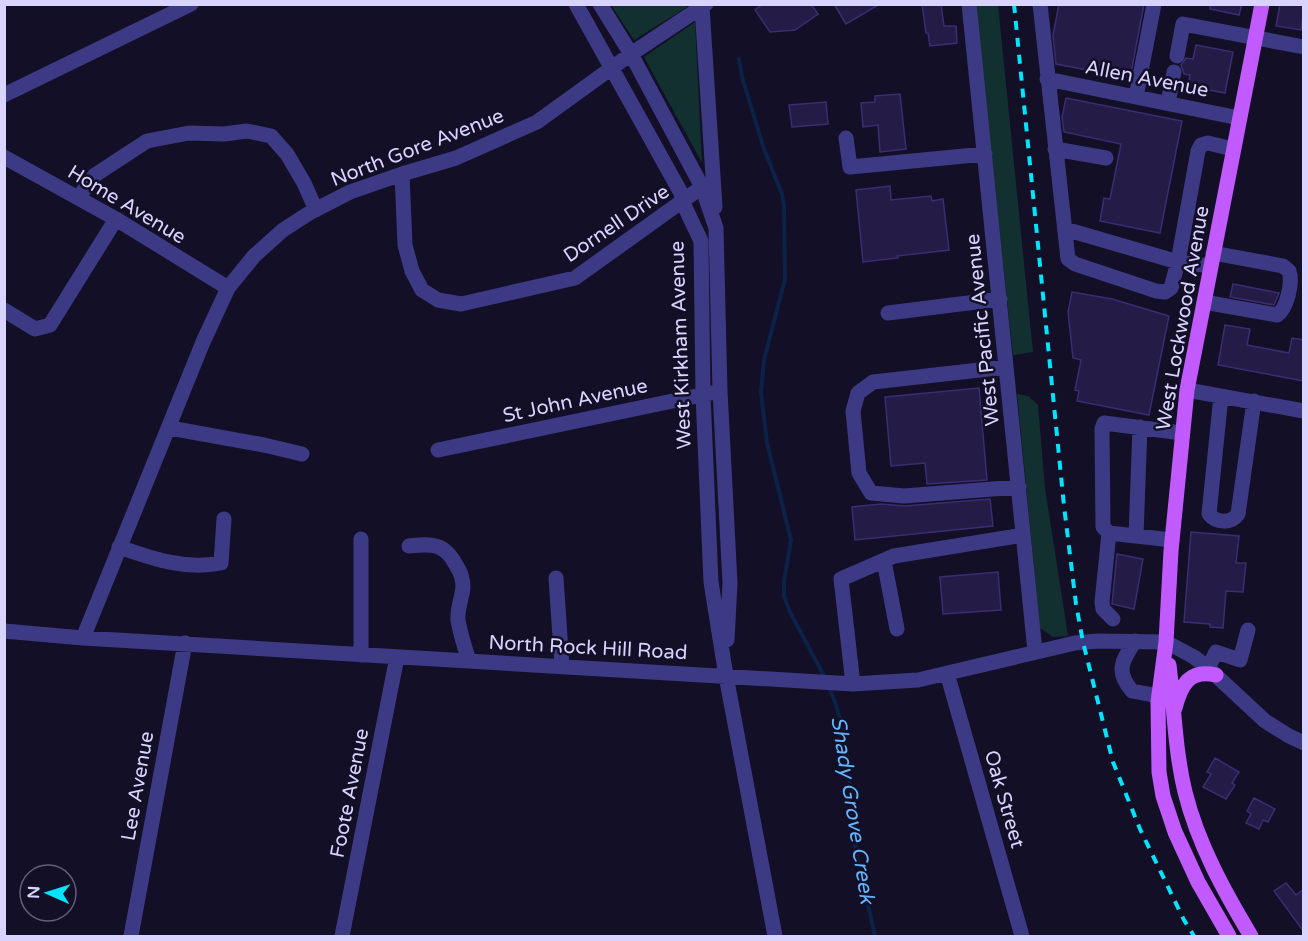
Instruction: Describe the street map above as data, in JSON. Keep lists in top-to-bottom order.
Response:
{
  "streets": {
    "main road": ["West Lockwood Avenue"],
    "street": [
      "Allen Avenue",
      "North Gore Avenue",
      "Home Avenue",
      "Dornell Drive",
      "West Pacific Avenue",
      "West Kirkham Avenue",
      "St John Avenue",
      "North Rock Hill Road",
      "Lee Avenue",
      "Foote Avenue",
      "Oak Street"
    ]
  },
  "crossings": [
    ["Allen Avenue", "West Lockwood Avenue"],
    ["North Gore Avenue", "Home Avenue"],
    ["North Gore Avenue", "Dornell Drive"],
    ["North Gore Avenue", "West Kirkham Avenue"],
    ["North Gore Avenue", "North Rock Hill Road"],
    ["Dornell Drive", "West Kirkham Avenue"],
    ["West Lockwood Avenue", "North Rock Hill Road"],
    ["West Pacific Avenue", "North Rock Hill Road"],
    ["West Kirkham Avenue", "St John Avenue"],
    ["West Kirkham Avenue", "North Rock Hill Road"],
    ["North Rock Hill Road", "Lee Avenue"],
    ["North Rock Hill Road", "Foote Avenue"],
    ["North Rock Hill Road", "Oak Street"]
  ],
  "water": ["Shady Grove Creek"],
  "north": "left"
}
